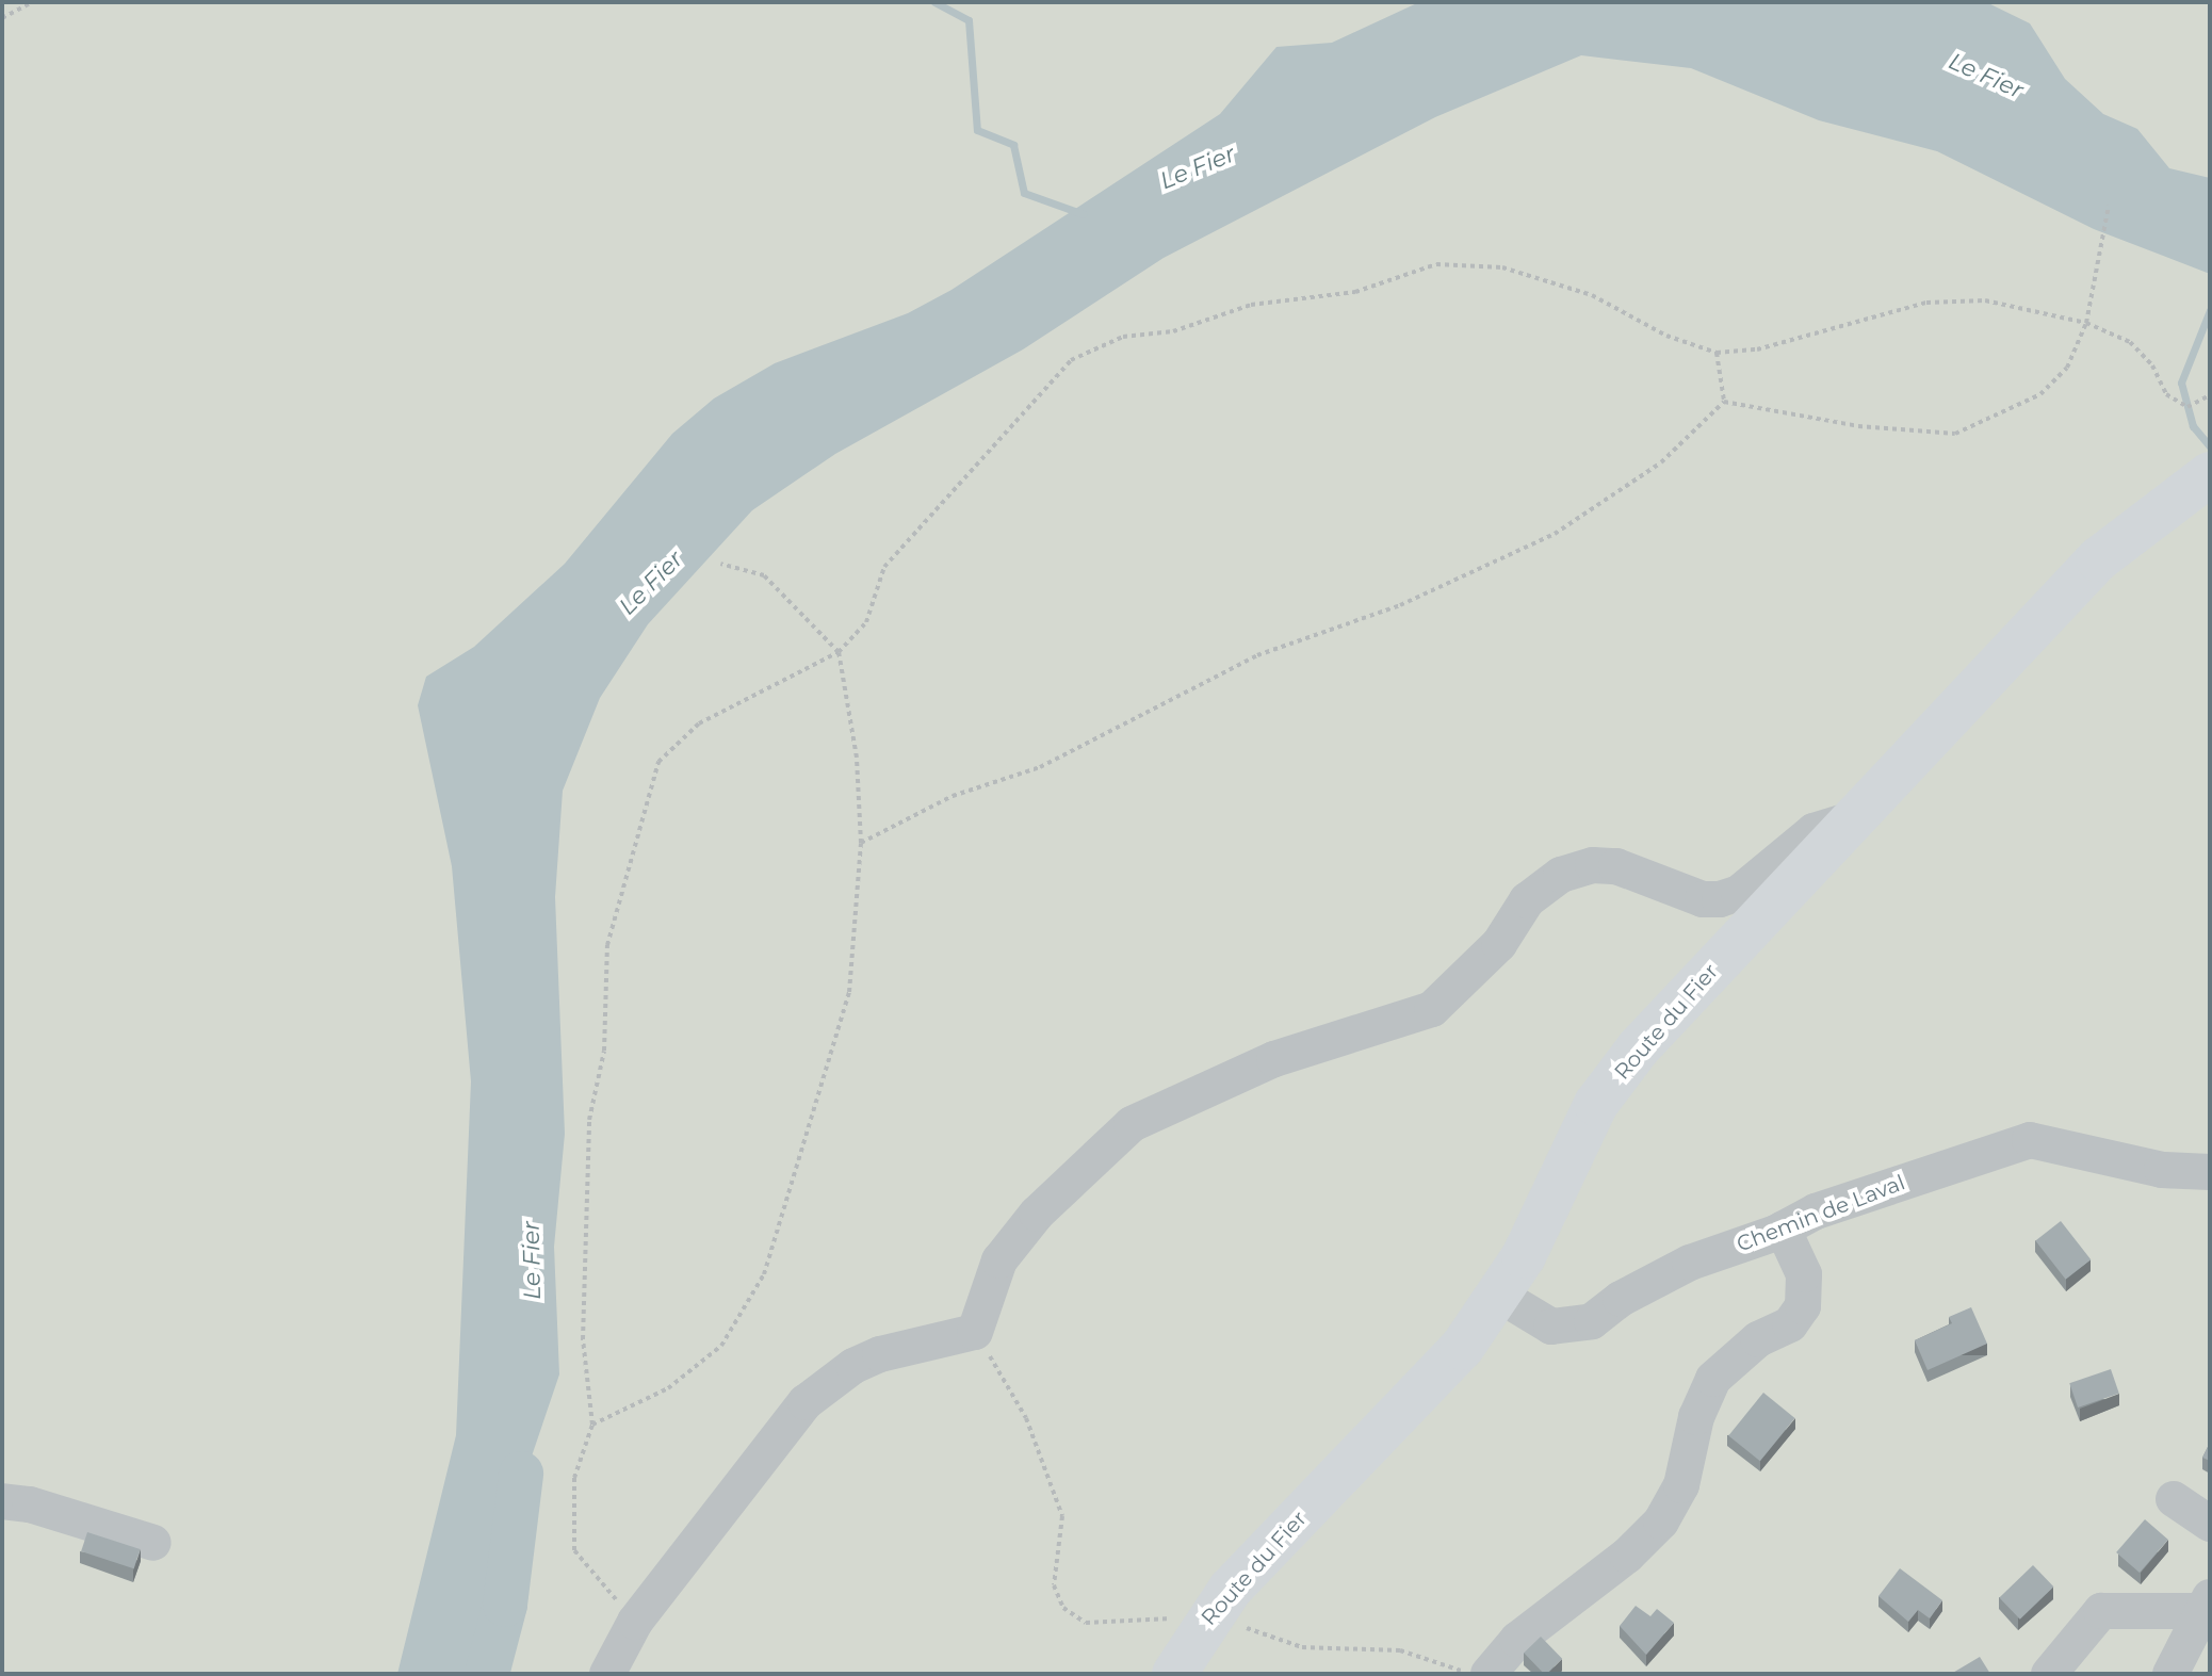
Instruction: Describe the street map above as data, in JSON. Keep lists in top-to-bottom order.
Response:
{
  "streets": {
    "main road": ["Route du Fier"],
    "street": ["Chemin de Laval"]
  },
  "crossings": [
    ["Route du Fier", "Chemin de Laval"]
  ],
  "water": ["Le Fier"]
}
